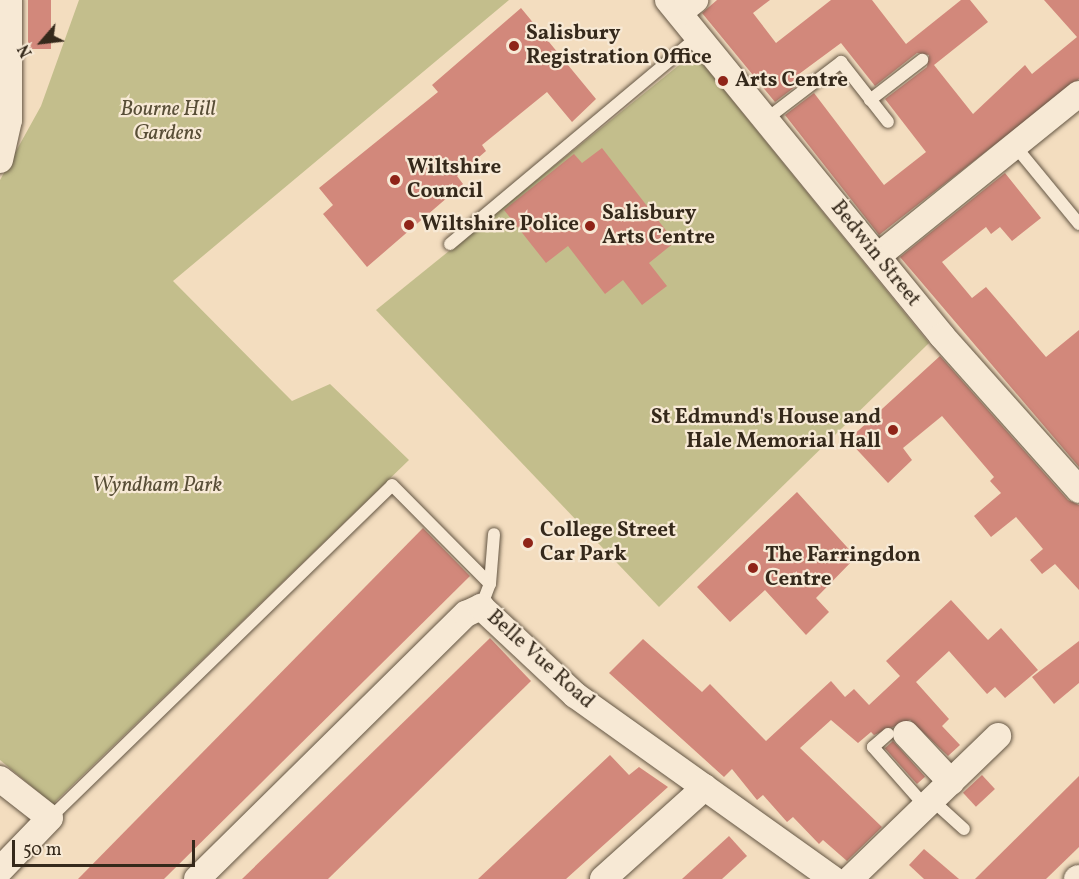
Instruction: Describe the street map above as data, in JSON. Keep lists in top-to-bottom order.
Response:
{
  "streets": {
    "street": ["Bedwin Street", "Belle Vue Road"]
  },
  "parks": ["Bourne Hill Gardens", "Wyndham Park"],
  "places": [
    "Salisbury Registration Office",
    "Arts Centre",
    "Wiltshire Council",
    "Wiltshire Police",
    "Salisbury Arts Centre",
    "St Edmund's House and Hale Memorial Hall",
    "College Street Car Park",
    "The Farringdon Centre"
  ],
  "scale_bar": "50 m",
  "north": "bottom left"
}
